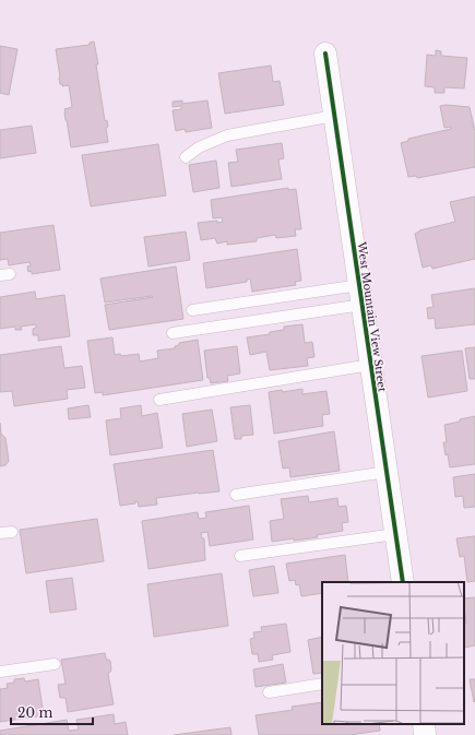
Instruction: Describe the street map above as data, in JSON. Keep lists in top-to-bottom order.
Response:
{
  "streets": {
    "street": ["West Mountain View Street"]
  },
  "scale_bar": "20 m"
}
